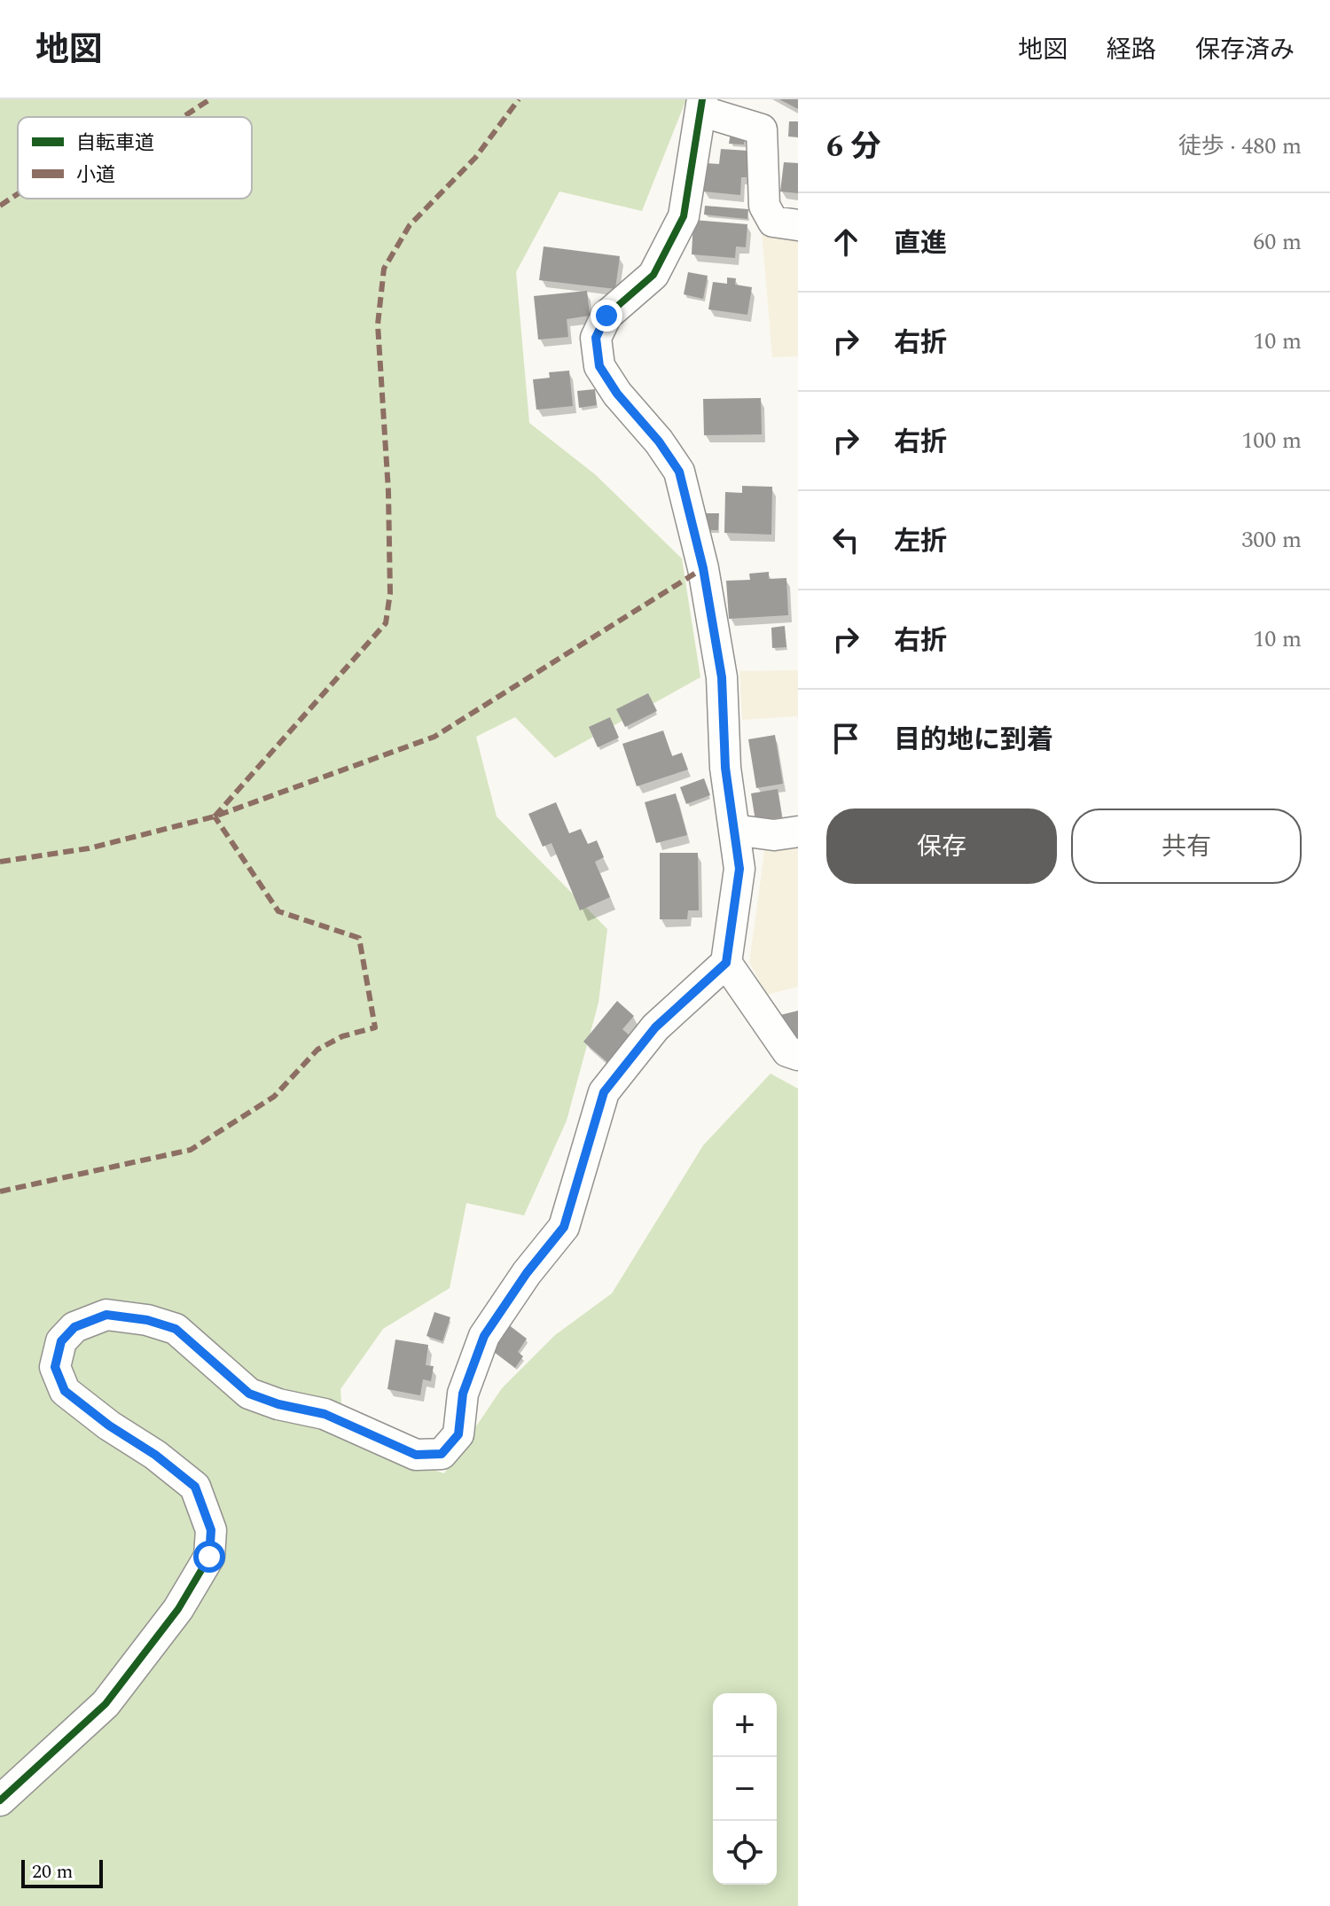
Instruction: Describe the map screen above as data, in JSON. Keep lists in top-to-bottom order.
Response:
{
  "legend": ["自転車道", "小道"],
  "scale_bar": "20 m",
  "page": {
    "header": "地図",
    "nav": ["地図", "経路", "保存済み"],
    "heading": ["6 分", "徒歩 · 480 m"],
    "list": [
      ["直進", "60 m"],
      ["右折", "10 m"],
      ["右折", "100 m"],
      ["左折", "300 m"],
      ["右折", "10 m"],
      "目的地に到着"
    ],
    "buttons": ["保存", "共有"],
    "map_buttons": ["+", "−"],
    "scale": "20 m"
  }
}
